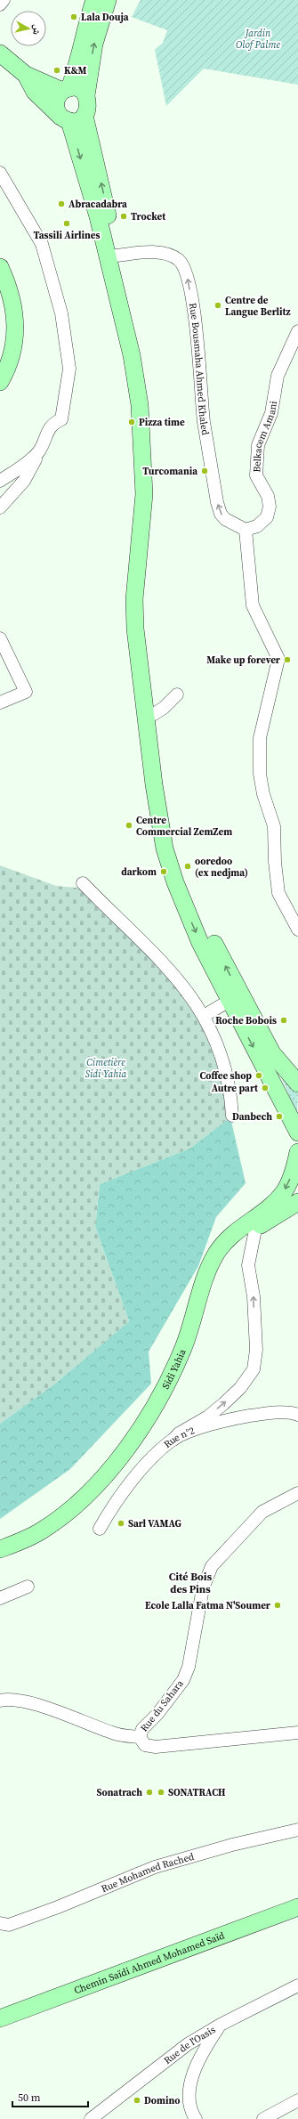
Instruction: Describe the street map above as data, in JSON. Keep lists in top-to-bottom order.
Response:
{
  "streets": {
    "main road": ["Sidi Yahia", "Chemin Saïdi Ahmed Mohamed Saïd"],
    "street": [
      "Rue Bousmaha Ahmed Khaled",
      "Belkacem Amani",
      "Rue n°2",
      "Rue du Sahara",
      "Rue Mohamed Rached",
      "Rue de l'Oasis"
    ]
  },
  "crossings": [
    ["Rue Bousmaha Ahmed Khaled", "Belkacem Amani"]
  ],
  "one_way": ["Rue Bousmaha Ahmed Khaled"],
  "districts": ["Cité Bois des Pins"],
  "parks": ["Jardin Olof Palme", "Cimetière Sidi Yahia"],
  "places": [
    "Lala Douja",
    "K&M",
    "Abracadabra",
    "Trocket",
    "Tassili Airlines",
    "Centre de Langue Berlitz",
    "Pizza time",
    "Turcomania",
    "Make up forever",
    "Centre Commercial ZemZem",
    "ooredoo (ex nedjma)",
    "darkom",
    "Roche Bobois",
    "Coffee shop",
    "Autre part",
    "Danbech",
    "Sarl VAMAG",
    "Ecole Lalla Fatma N'Soumer",
    "Sonatrach",
    "SONATRACH",
    "Domino"
  ],
  "scale_bar": "50 m",
  "north": "right"
}
